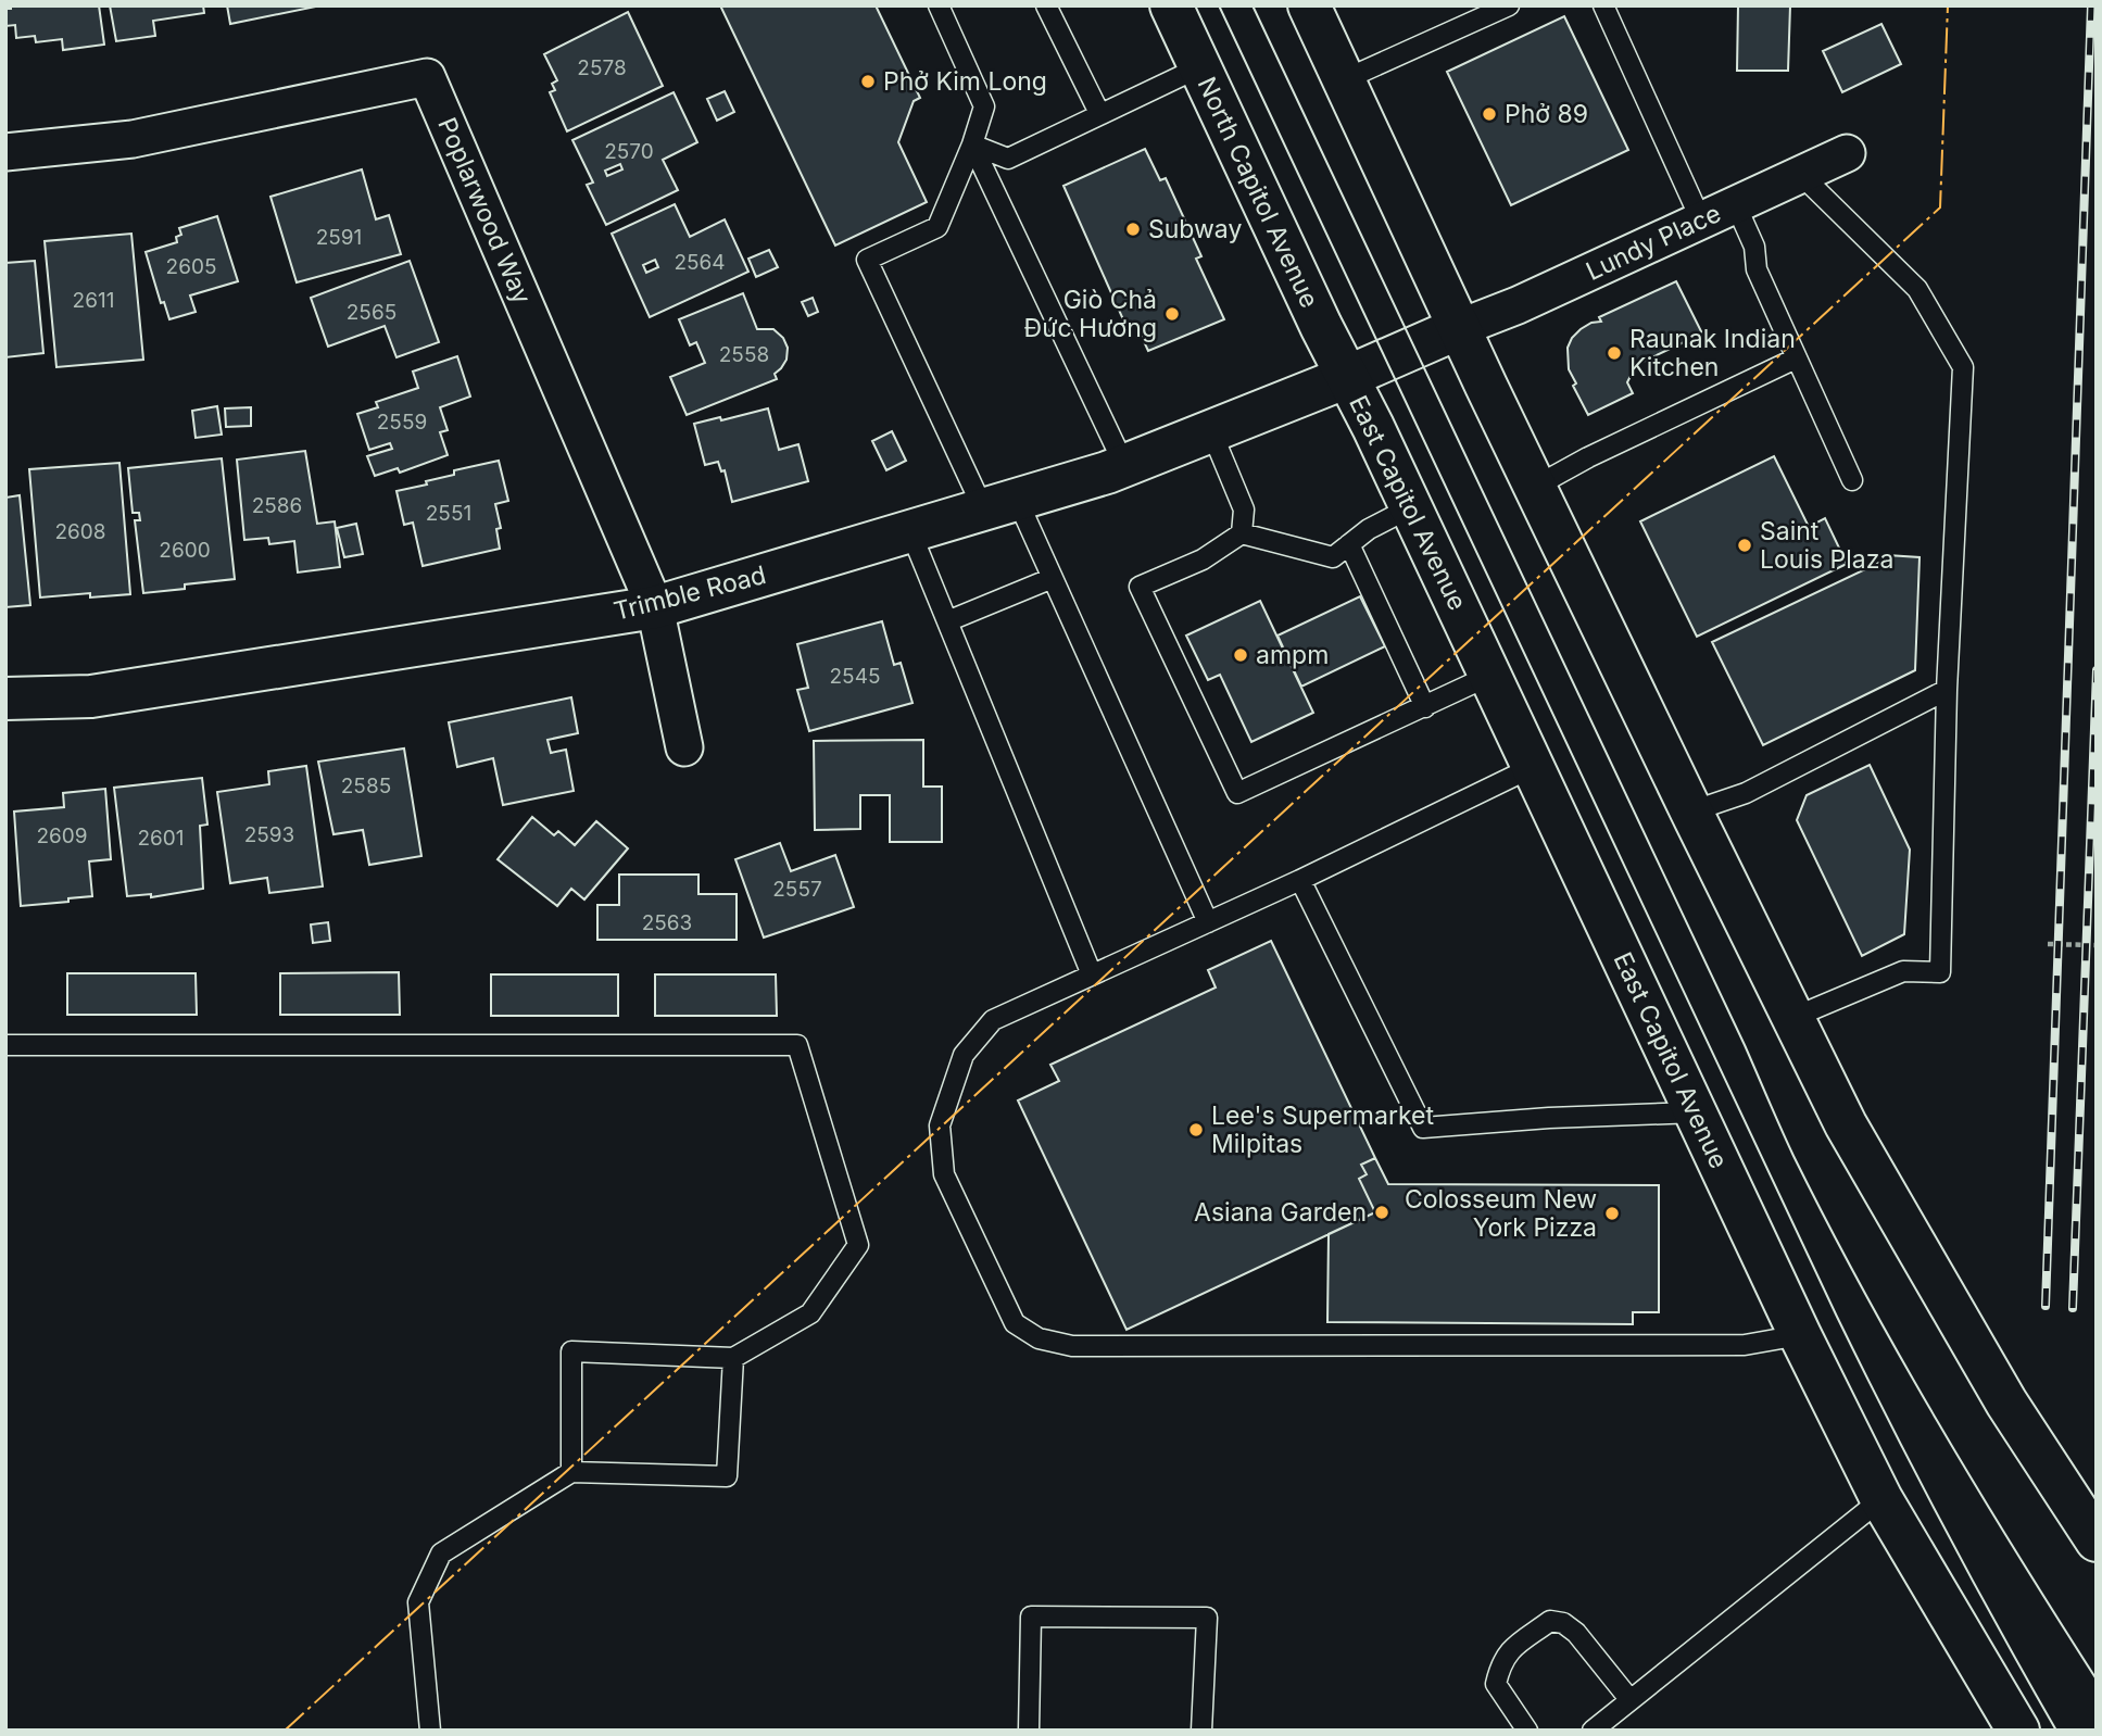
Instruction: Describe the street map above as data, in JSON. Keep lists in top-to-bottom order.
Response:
{
  "streets": {
    "main road": ["North Capitol Avenue", "East Capitol Avenue", "Trimble Road"],
    "street": ["Poplarwood Way", "Lundy Place"]
  },
  "crossings": [
    ["North Capitol Avenue", "East Capitol Avenue"],
    ["North Capitol Avenue", "Trimble Road"],
    ["Poplarwood Way", "Trimble Road"],
    ["Lundy Place", "Trimble Road"],
    ["East Capitol Avenue", "Trimble Road"]
  ],
  "places": [
    "Phở Kim Long",
    "Phở 89",
    "Subway",
    "Giò Chả Đức Hương",
    "Raunak Indian Kitchen",
    "Saint Louis Plaza",
    "ampm",
    "Lee's Supermarket Milpitas",
    "Asiana Garden",
    "Colosseum New York Pizza"
  ],
  "house_numbers": [
    "2578",
    "2570",
    "2591",
    "2564",
    "2605",
    "2611",
    "2565",
    "2558",
    "2559",
    "2586",
    "2551",
    "2608",
    "2600",
    "2545",
    "2585",
    "2593",
    "2609",
    "2601",
    "2557",
    "2563"
  ]
}
